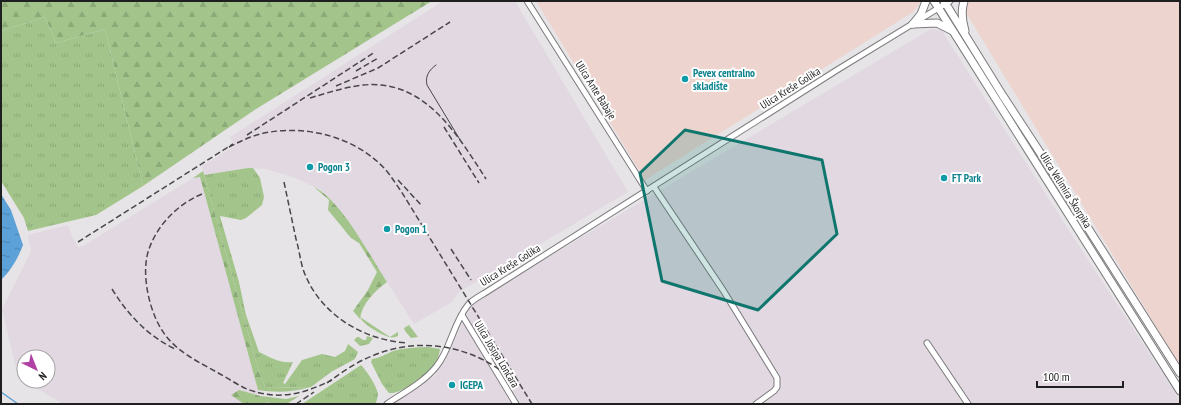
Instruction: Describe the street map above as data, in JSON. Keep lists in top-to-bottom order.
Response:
{
  "streets": {
    "main road": ["Ulica Velimira Škorpika"],
    "street": ["Ulica Kreše Golika", "Ulica Ante Babaje", "Ulica Josipa Lončara"]
  },
  "crossings": [
    ["Ulica Kreše Golika", "Ulica Ante Babaje"],
    ["Ulica Kreše Golika", "Ulica Velimira Škorpika"],
    ["Ulica Kreše Golika", "Ulica Josipa Lončara"]
  ],
  "places": [
    "Pevex centralno skladište",
    "Pogon 3",
    "FT Park",
    "Pogon 1",
    "IGEPA"
  ],
  "scale_bar": "100 m",
  "north": "bottom right"
}
